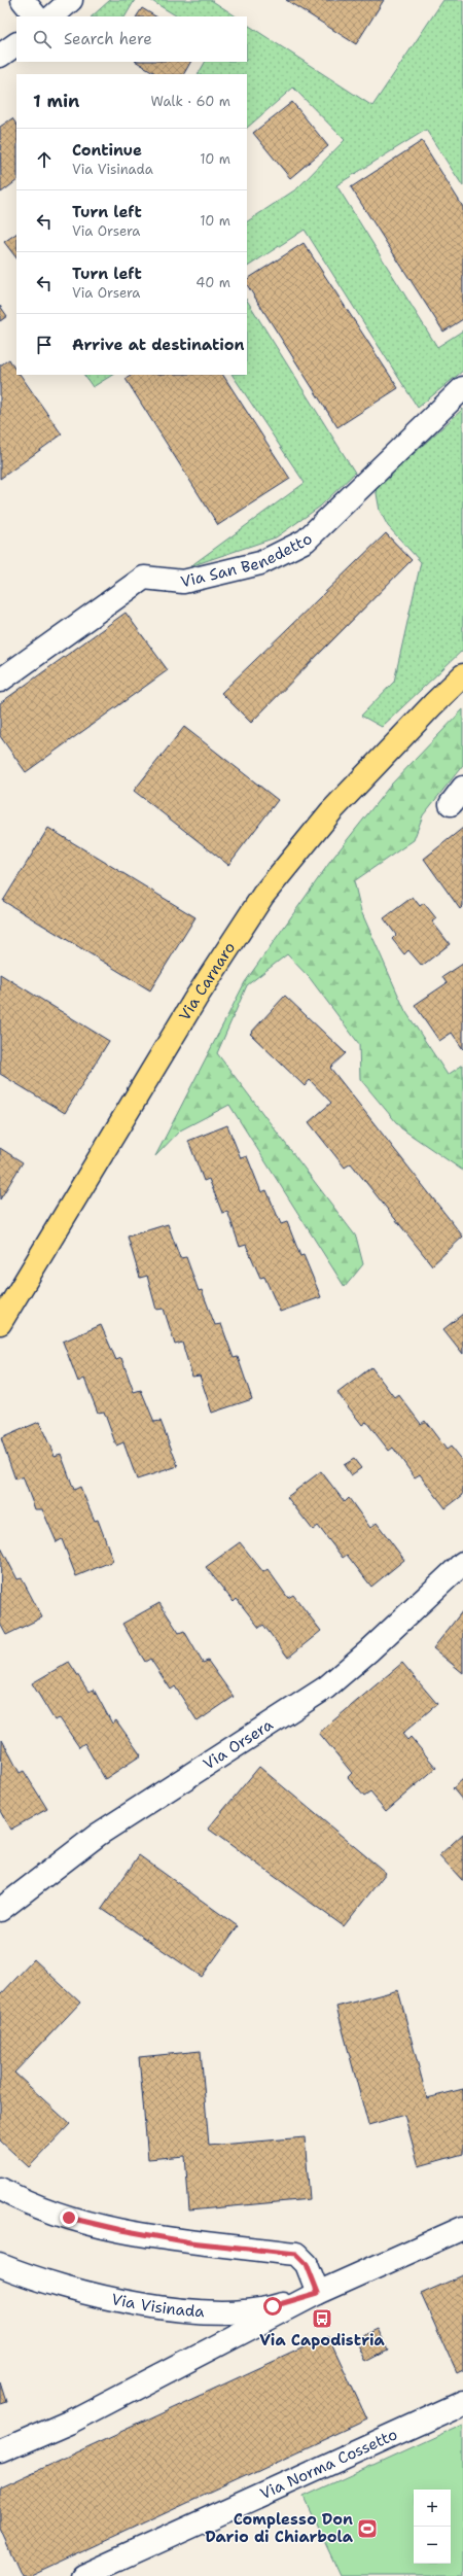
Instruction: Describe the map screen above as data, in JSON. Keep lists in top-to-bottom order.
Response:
{
  "streets": {
    "main road": ["Via Carnaro"],
    "street": [
      "Via San Benedetto",
      "Via Orsera",
      "Via Visinada",
      "Via Norma Cossetto"
    ]
  },
  "places": {
    "bus stop": ["Via Capodistria"],
    "sports": ["Complesso Don Dario di Chiarbola"]
  },
  "page": {
    "search": "Search here",
    "heading": ["1 min", "Walk · 60 m"],
    "list": [
      ["Continue", "Via Visinada", "10 m"],
      ["Turn left", "Via Orsera", "10 m"],
      ["Turn left", "Via Orsera", "40 m"],
      "Arrive at destination"
    ],
    "map_buttons": ["+", "−"]
  }
}
